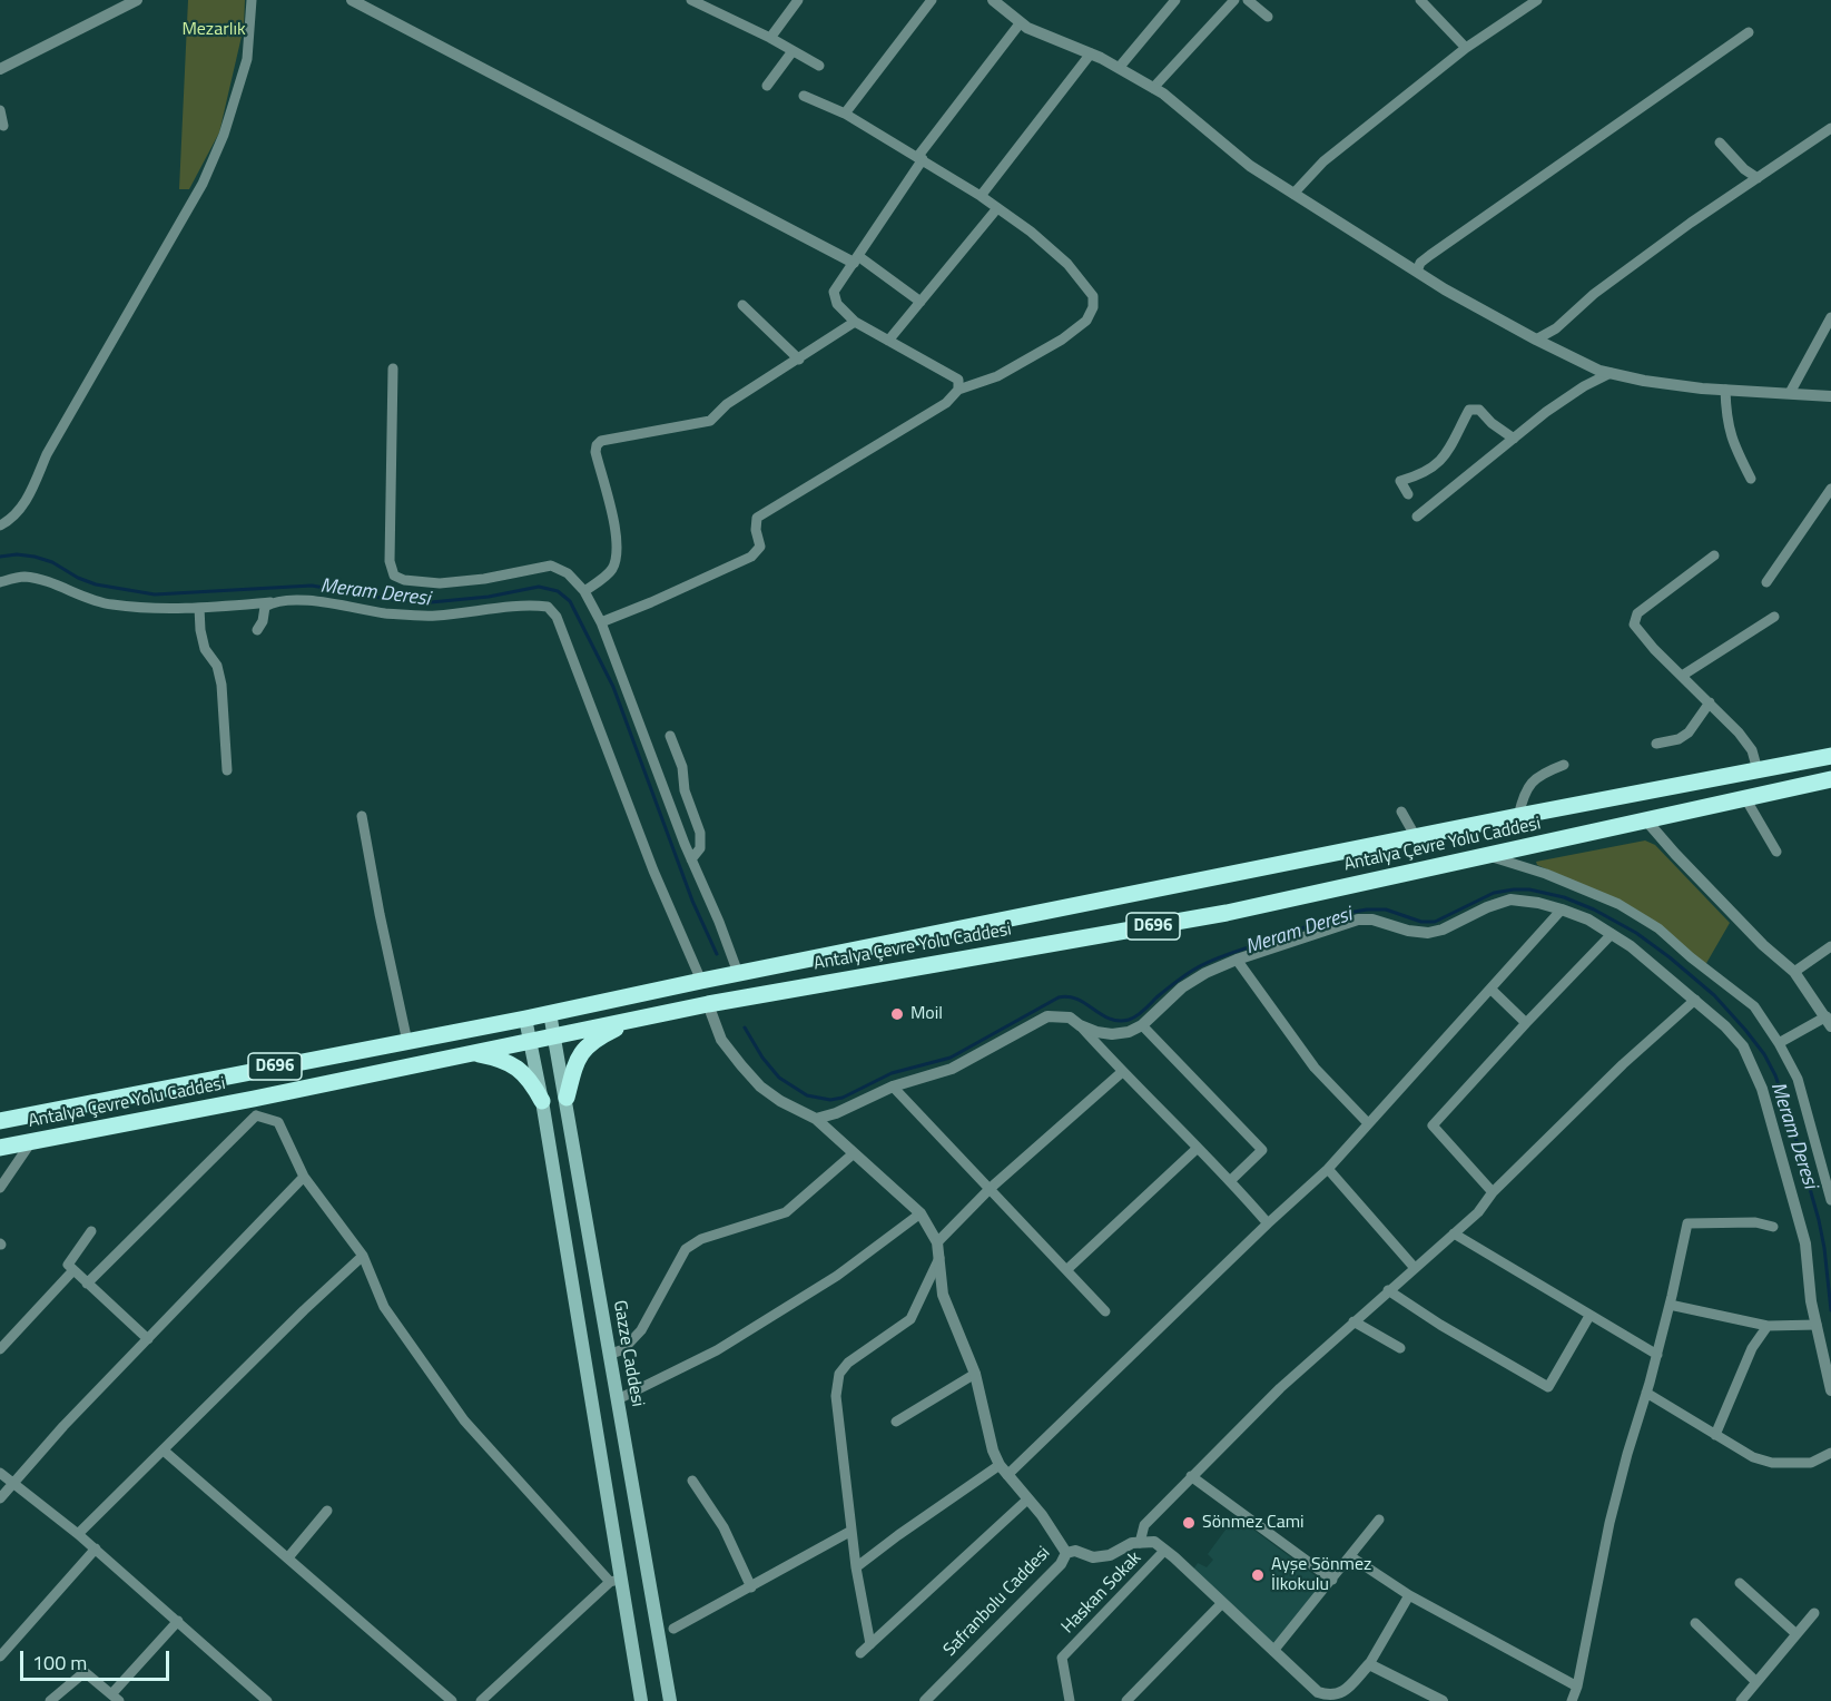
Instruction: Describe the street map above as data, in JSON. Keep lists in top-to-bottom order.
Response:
{
  "streets": {
    "highway": ["Antalya Çevre Yolu Caddesi", "D696"],
    "main road": ["Gazze Caddesi"],
    "street": ["Haskan Sokak", "Safranbolu Caddesi"]
  },
  "crossings": [
    ["Antalya Çevre Yolu Caddesi", "Gazze Caddesi"],
    ["Antalya Çevre Yolu Caddesi", "Safranbolu Caddesi"]
  ],
  "water": ["Meram Deresi"],
  "parks": ["Mezarlık"],
  "places": ["Moil", "Sönmez Cami", "Ayşe Sönmez İlkokulu"],
  "scale_bar": "100 m"
}
